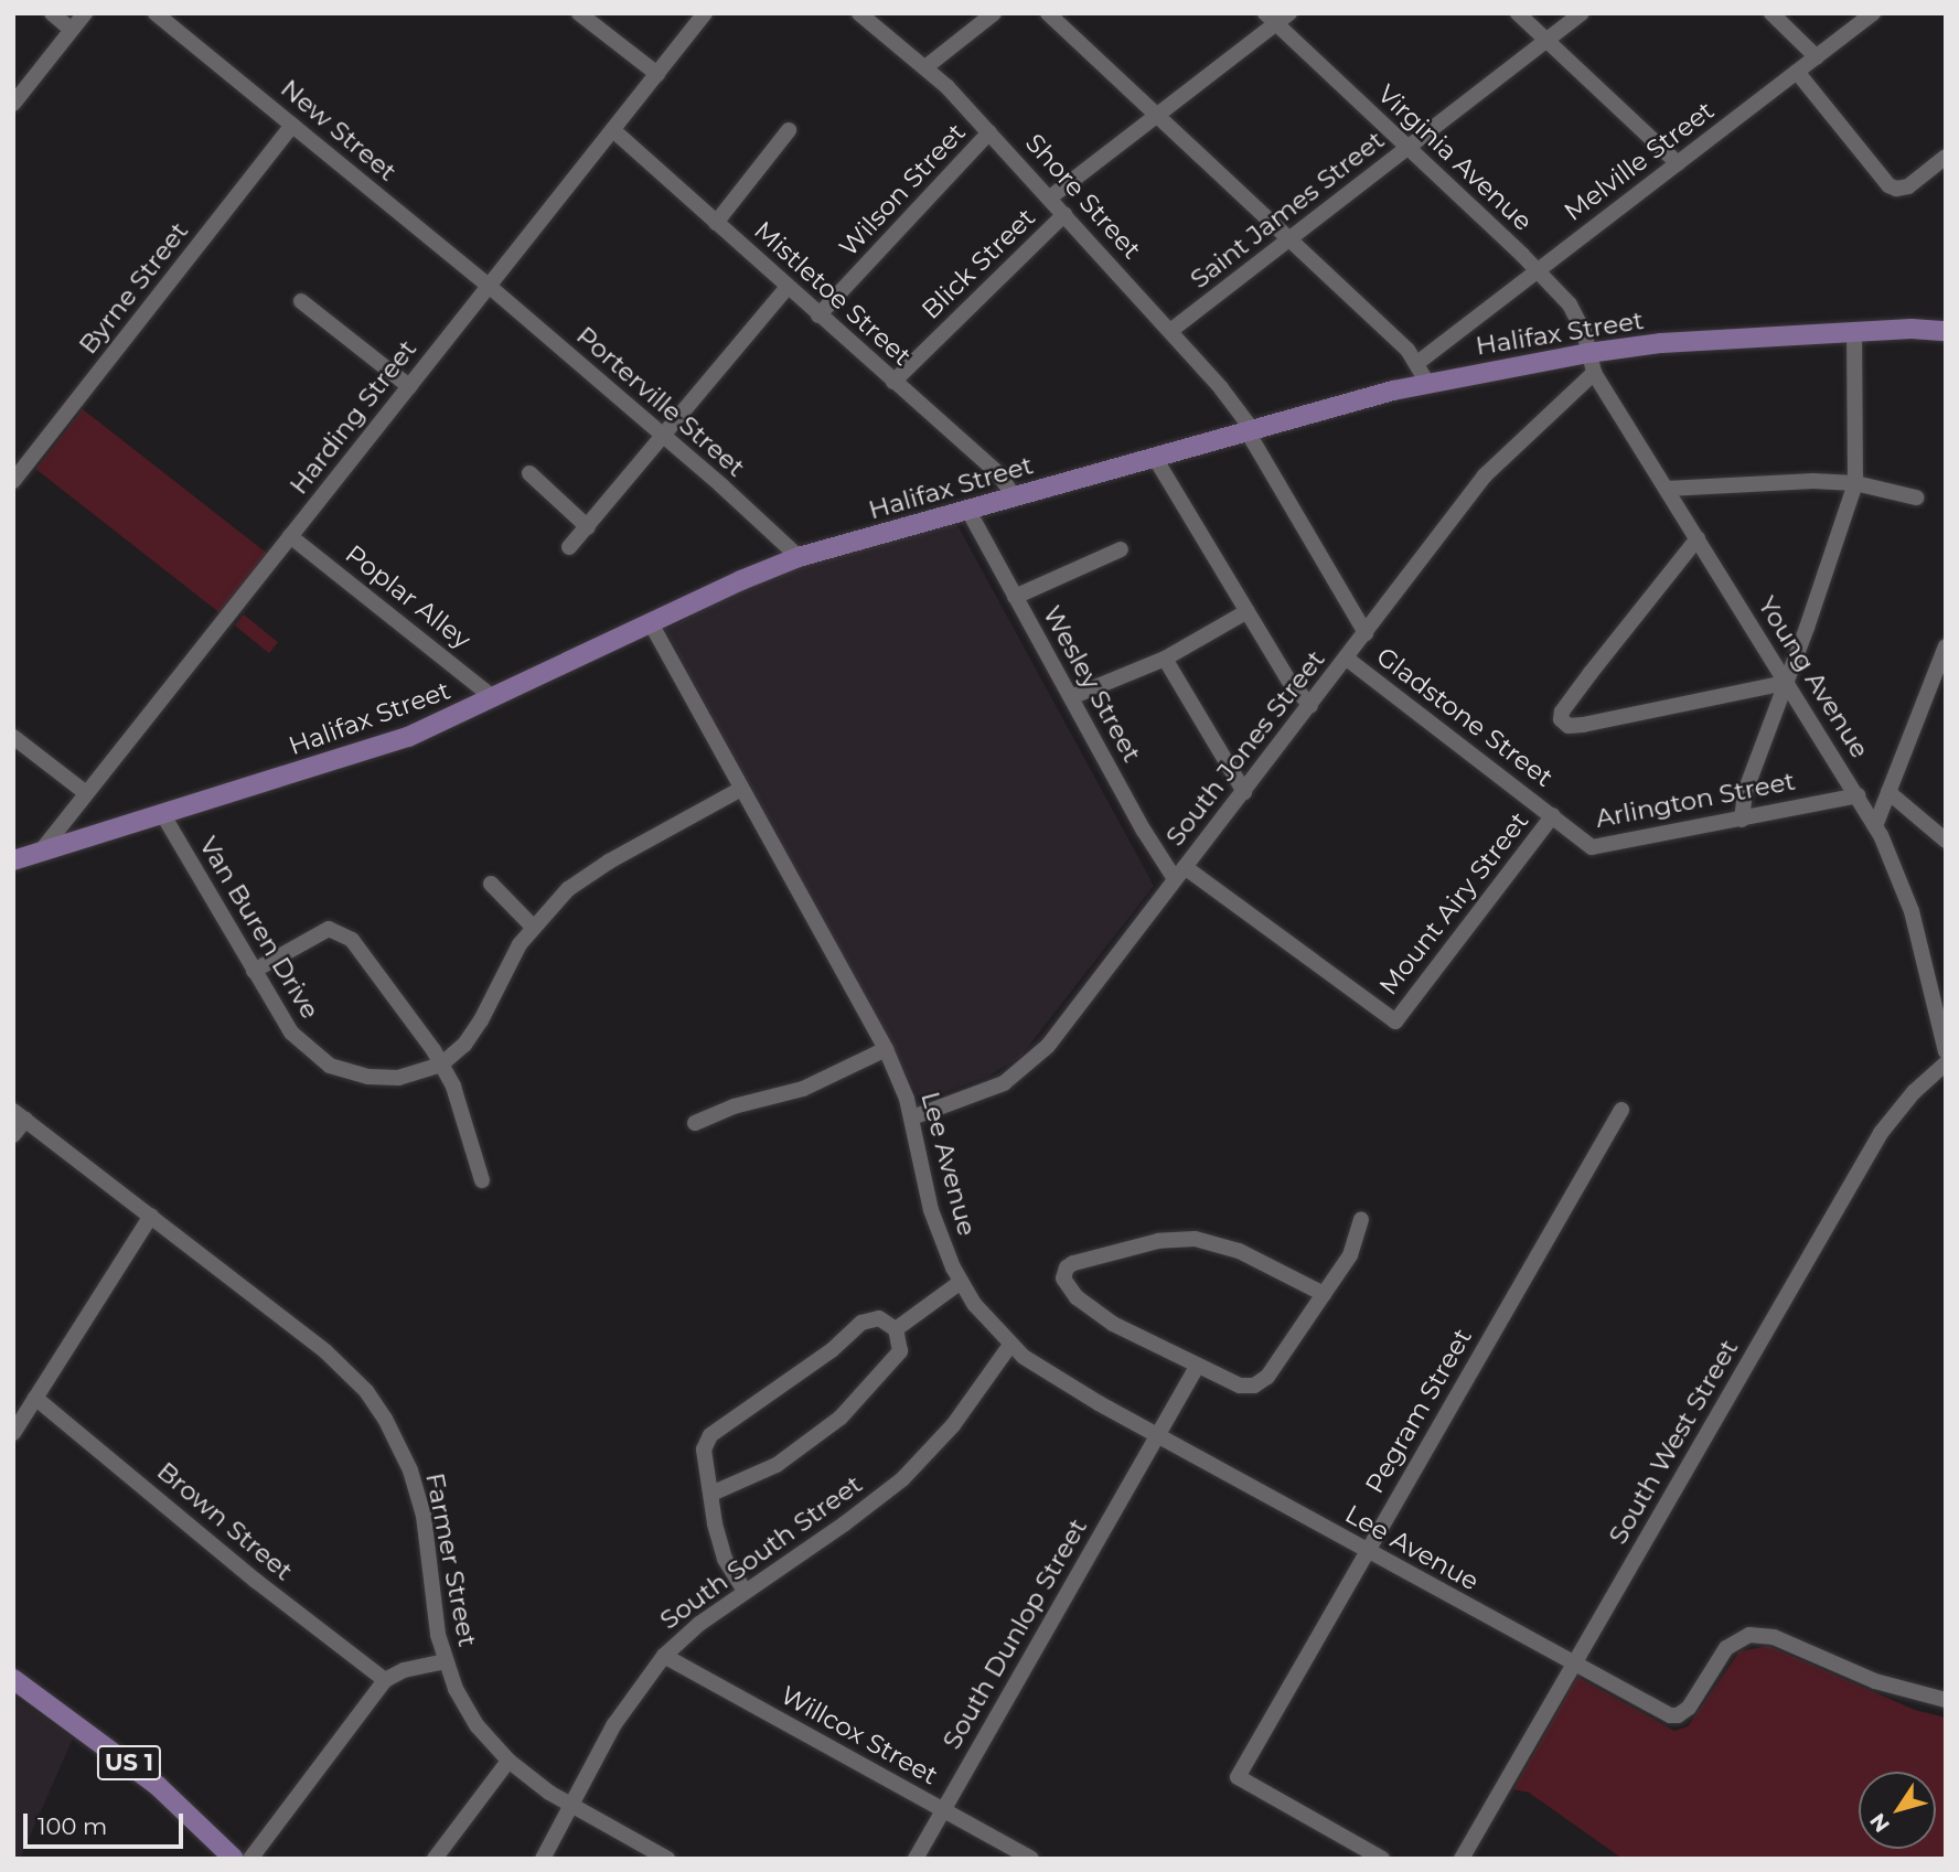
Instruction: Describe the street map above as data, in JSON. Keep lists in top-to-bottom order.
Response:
{
  "streets": {
    "main road": ["Halifax Street", "US 1"],
    "street": [
      "New Street",
      "Virginia Avenue",
      "Melville Street",
      "Wilson Street",
      "Shore Street",
      "Saint James Street",
      "Blick Street",
      "Byrne Street",
      "Mistletoe Street",
      "Porterville Street",
      "Harding Street",
      "Poplar Alley",
      "Young Avenue",
      "Wesley Street",
      "Gladstone Street",
      "South Jones Street",
      "Arlington Street",
      "Mount Airy Street",
      "Van Buren Drive",
      "Lee Avenue",
      "Pegram Street",
      "South West Street",
      "Brown Street",
      "South South Street",
      "Farmer Street",
      "South Dunlop Street",
      "Willcox Street"
    ]
  },
  "crossings": [
    ["New Street", "Byrne Street"],
    ["New Street", "Porterville Street"],
    ["New Street", "Harding Street"],
    ["Virginia Avenue", "Melville Street"],
    ["Virginia Avenue", "Saint James Street"],
    ["Virginia Avenue", "Halifax Street"],
    ["Virginia Avenue", "Young Avenue"],
    ["Wilson Street", "Shore Street"],
    ["Wilson Street", "Mistletoe Street"],
    ["Shore Street", "Saint James Street"],
    ["Shore Street", "Blick Street"],
    ["Shore Street", "Halifax Street"],
    ["Shore Street", "South Jones Street"],
    ["Blick Street", "Mistletoe Street"],
    ["Mistletoe Street", "Halifax Street"],
    ["Mistletoe Street", "Harding Street"],
    ["Halifax Street", "Porterville Street"],
    ["Halifax Street", "Harding Street"],
    ["Halifax Street", "Poplar Alley"],
    ["Halifax Street", "Young Avenue"],
    ["Halifax Street", "Wesley Street"],
    ["Halifax Street", "Van Buren Drive"],
    ["Halifax Street", "Lee Avenue"],
    ["Porterville Street", "Harding Street"],
    ["Harding Street", "Poplar Alley"],
    ["Young Avenue", "South Jones Street"],
    ["Young Avenue", "Arlington Street"],
    ["Wesley Street", "South Jones Street"],
    ["Wesley Street", "Mount Airy Street"],
    ["Gladstone Street", "South Jones Street"],
    ["Gladstone Street", "Arlington Street"],
    ["Gladstone Street", "Mount Airy Street"],
    ["South Jones Street", "Lee Avenue"],
    ["Arlington Street", "Mount Airy Street"],
    ["Van Buren Drive", "Lee Avenue"],
    ["Lee Avenue", "Pegram Street"],
    ["Lee Avenue", "South West Street"],
    ["Lee Avenue", "South South Street"],
    ["Lee Avenue", "South Dunlop Street"],
    ["South South Street", "Farmer Street"],
    ["South South Street", "Willcox Street"],
    ["South Dunlop Street", "Willcox Street"]
  ],
  "scale_bar": "100 m",
  "north": "bottom left"
}
